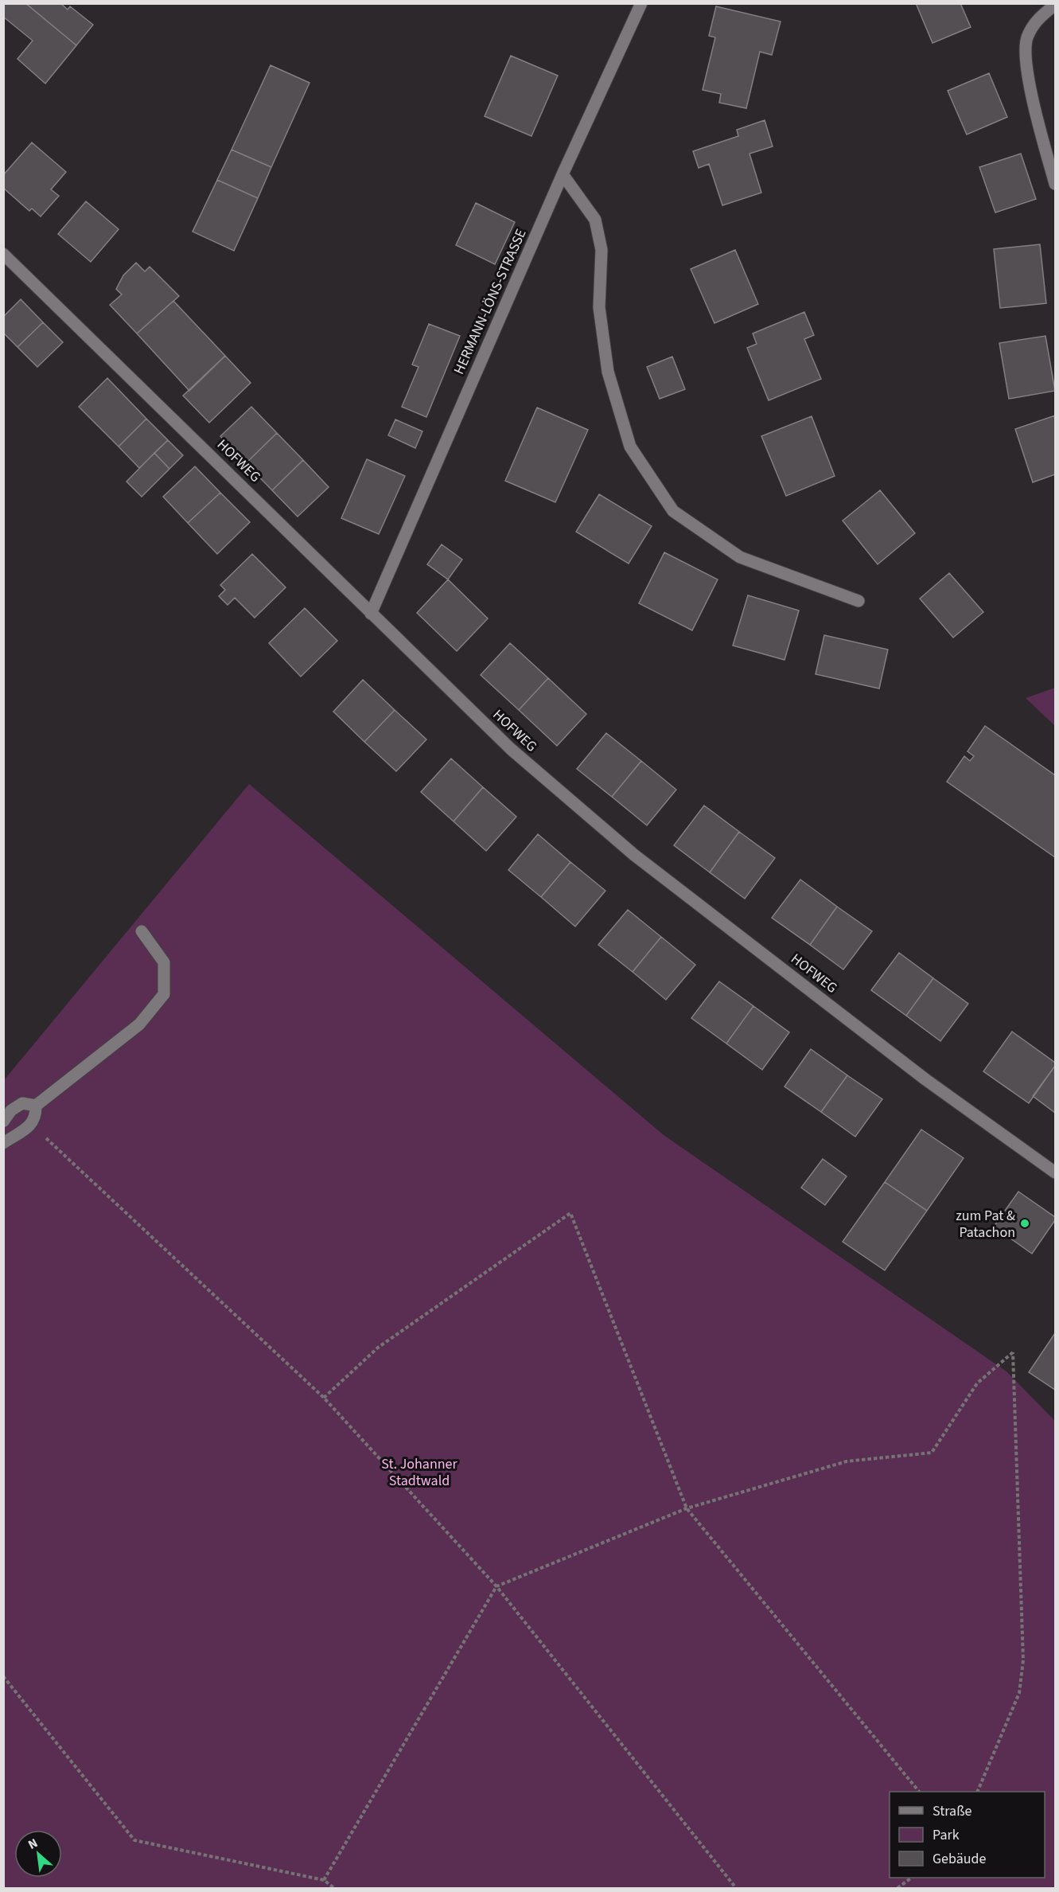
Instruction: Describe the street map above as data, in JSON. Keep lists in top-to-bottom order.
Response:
{
  "streets": {
    "street": ["HERMANN-LÖNS-STRASSE", "HOFWEG"]
  },
  "crossings": [
    ["HERMANN-LÖNS-STRASSE", "HOFWEG"]
  ],
  "parks": ["St. Johanner Stadtwald"],
  "places": ["zum Pat & Patachon"],
  "legend": ["Straße", "Park", "Gebäude"],
  "north": "top left"
}
